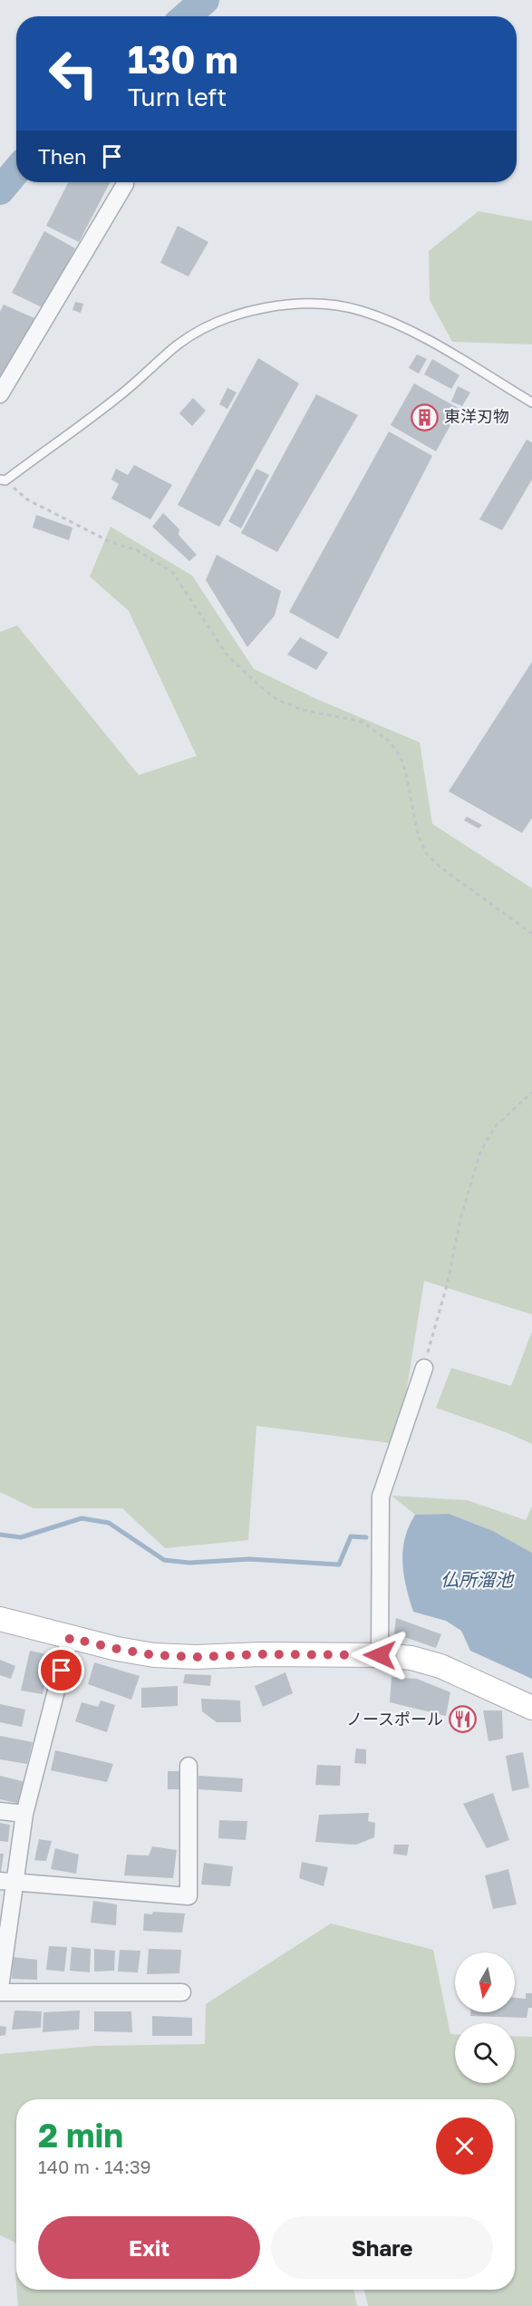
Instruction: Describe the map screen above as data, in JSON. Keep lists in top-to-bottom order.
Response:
{
  "water": ["仏所溜池"],
  "places": {
    "building": ["東洋刃物"],
    "restaurant": ["ノースポール"]
  },
  "north": "bottom",
  "page": {
    "turn": ["130 m", "Turn left"],
    "then": "Then",
    "heading": ["2 min", "140 m · 14:39"],
    "buttons": ["Exit", "Share"]
  }
}
